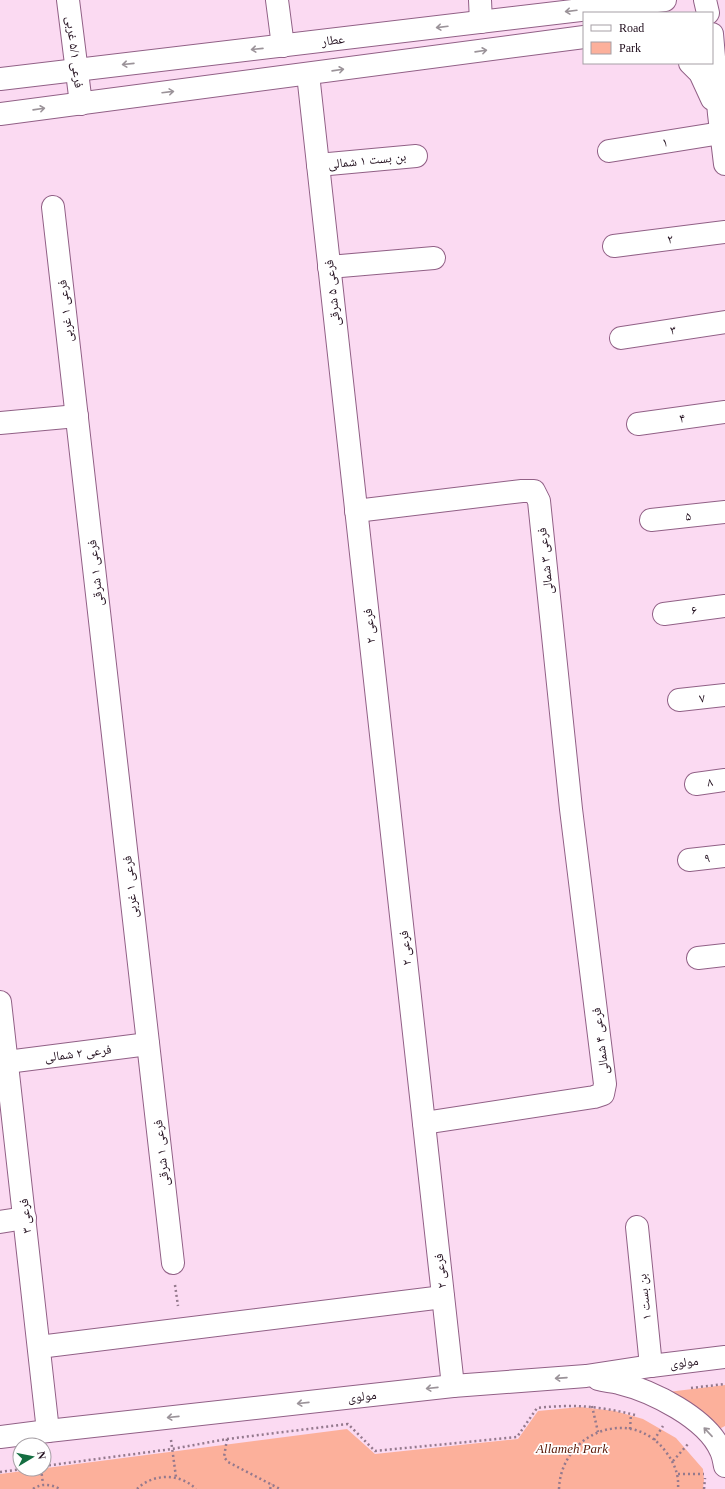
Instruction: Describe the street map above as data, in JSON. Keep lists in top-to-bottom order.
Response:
{
  "streets": {
    "street": [
      "عطار",
      "فرعی ۵/۱ غربی",
      "۱",
      "بن بست ۱ شمالی",
      "۲",
      "فرعی ۵ شرقی",
      "فرعی ۱ غربی",
      "۳",
      "۴",
      "۵",
      "فرعی ۳ شمالی",
      "فرعی ۱ شرقی",
      "۶",
      "فرعی ۲",
      "۷",
      "۸",
      "۹",
      "فرعی ۴ شمالی",
      "فرعی ۲ شمالی",
      "فرعی ۳",
      "بن بست ۱",
      "مولوی"
    ]
  },
  "crossings": [
    ["عطار", "فرعی ۵/۱ غربی"],
    ["بن بست ۱ شمالی", "فرعی ۵ شرقی"],
    ["فرعی ۵ شرقی", "فرعی ۳ شمالی"],
    ["فرعی ۵ شرقی", "فرعی ۲"],
    ["فرعی ۱ غربی", "فرعی ۱ شرقی"],
    ["فرعی ۱ غربی", "فرعی ۲ شمالی"],
    ["فرعی ۳ شمالی", "فرعی ۲"],
    ["فرعی ۳ شمالی", "فرعی ۴ شمالی"],
    ["فرعی ۱ شرقی", "فرعی ۲ شمالی"],
    ["فرعی ۲", "فرعی ۴ شمالی"],
    ["فرعی ۲", "مولوی"],
    ["فرعی ۲ شمالی", "فرعی ۳"],
    ["فرعی ۳", "مولوی"],
    ["بن بست ۱", "مولوی"]
  ],
  "parks": ["Allameh Park"],
  "legend": ["Road", "Park"],
  "north": "right"
}
